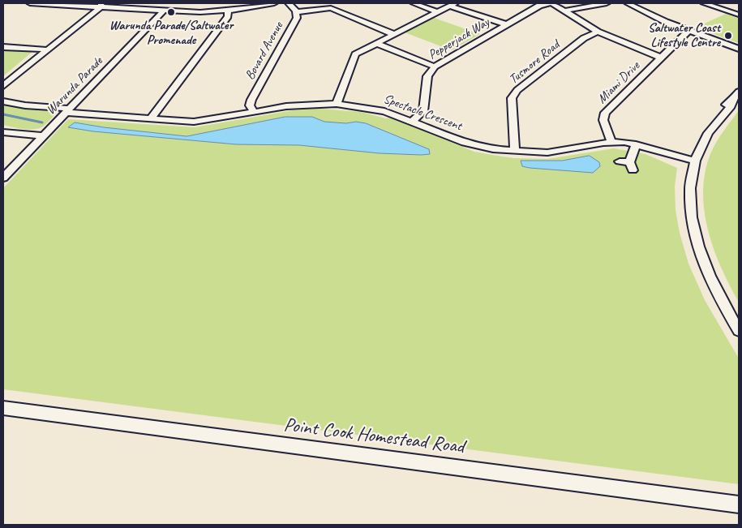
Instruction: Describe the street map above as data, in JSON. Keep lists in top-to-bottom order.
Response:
{
  "streets": {
    "street": [
      "Pepperjack Way",
      "Bovard Avenue",
      "Tusmore Road",
      "Miami Drive",
      "Warunda Parade",
      "Spectacle Crescent",
      "Point Cook Homestead Road"
    ]
  },
  "crossings": [
    ["Pepperjack Way", "Spectacle Crescent"],
    ["Bovard Avenue", "Spectacle Crescent"],
    ["Tusmore Road", "Spectacle Crescent"],
    ["Miami Drive", "Spectacle Crescent"],
    ["Warunda Parade", "Spectacle Crescent"]
  ],
  "places": ["Warunda Parade/Saltwater Promenade", "Saltwater Coast Lifestyle Centre"]
}
